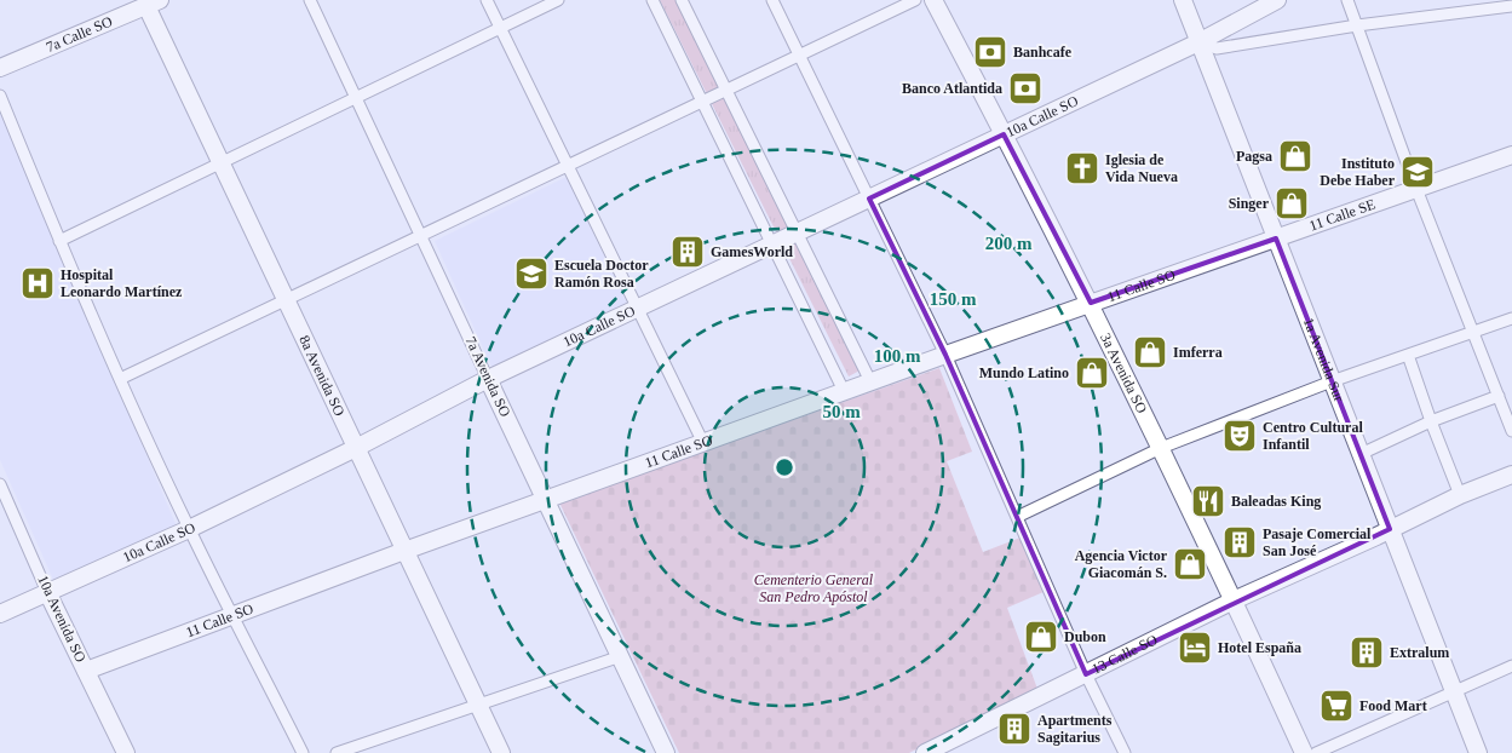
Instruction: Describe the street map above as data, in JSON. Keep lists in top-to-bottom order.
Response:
{
  "streets": {
    "street": [
      "7a Calle SO",
      "10a Calle SO",
      "11 Calle SE",
      "11 Calle SO",
      "1a Avenida Sur",
      "3a Avenida SO",
      "8a Avenida SO",
      "7a Avenida SO",
      "10a Avenida SO",
      "13 Calle SO"
    ]
  },
  "crossings": [
    ["7a Calle SO", "8a Avenida SO"],
    ["10a Calle SO", "1a Avenida Sur"],
    ["10a Calle SO", "3a Avenida SO"],
    ["10a Calle SO", "8a Avenida SO"],
    ["10a Calle SO", "7a Avenida SO"],
    ["10a Calle SO", "10a Avenida SO"],
    ["11 Calle SE", "11 Calle SO"],
    ["11 Calle SE", "1a Avenida Sur"],
    ["11 Calle SO", "1a Avenida Sur"],
    ["11 Calle SO", "3a Avenida SO"],
    ["11 Calle SO", "8a Avenida SO"],
    ["11 Calle SO", "7a Avenida SO"],
    ["11 Calle SO", "10a Avenida SO"],
    ["1a Avenida Sur", "13 Calle SO"],
    ["3a Avenida SO", "13 Calle SO"]
  ],
  "parks": ["Cementerio General San Pedro Apóstol"],
  "places": {
    "bank": ["Banhcafe", "Banco Atlantida"],
    "shop": [
      "Pagsa",
      "Singer",
      "Imferra",
      "Mundo Latino",
      "Agencia Victor Giacomán S.",
      "Dubon"
    ],
    "church": ["Iglesia de Vida Nueva"],
    "school or university": ["Instituto Debe Haber", "Escuela Doctor Ramón Rosa"],
    "building": [
      "GamesWorld",
      "Pasaje Comercial San José",
      "Extralum",
      "Apartments Sagitarius"
    ],
    "hospital": ["Hospital Leonardo Martínez"],
    "theatre": ["Centro Cultural Infantil"],
    "restaurant": ["Baleadas King"],
    "hotel": ["Hotel España"],
    "supermarket": ["Food Mart"]
  },
  "rings": [
    "200 m",
    "150 m",
    "100 m",
    "50 m"
  ]
}
